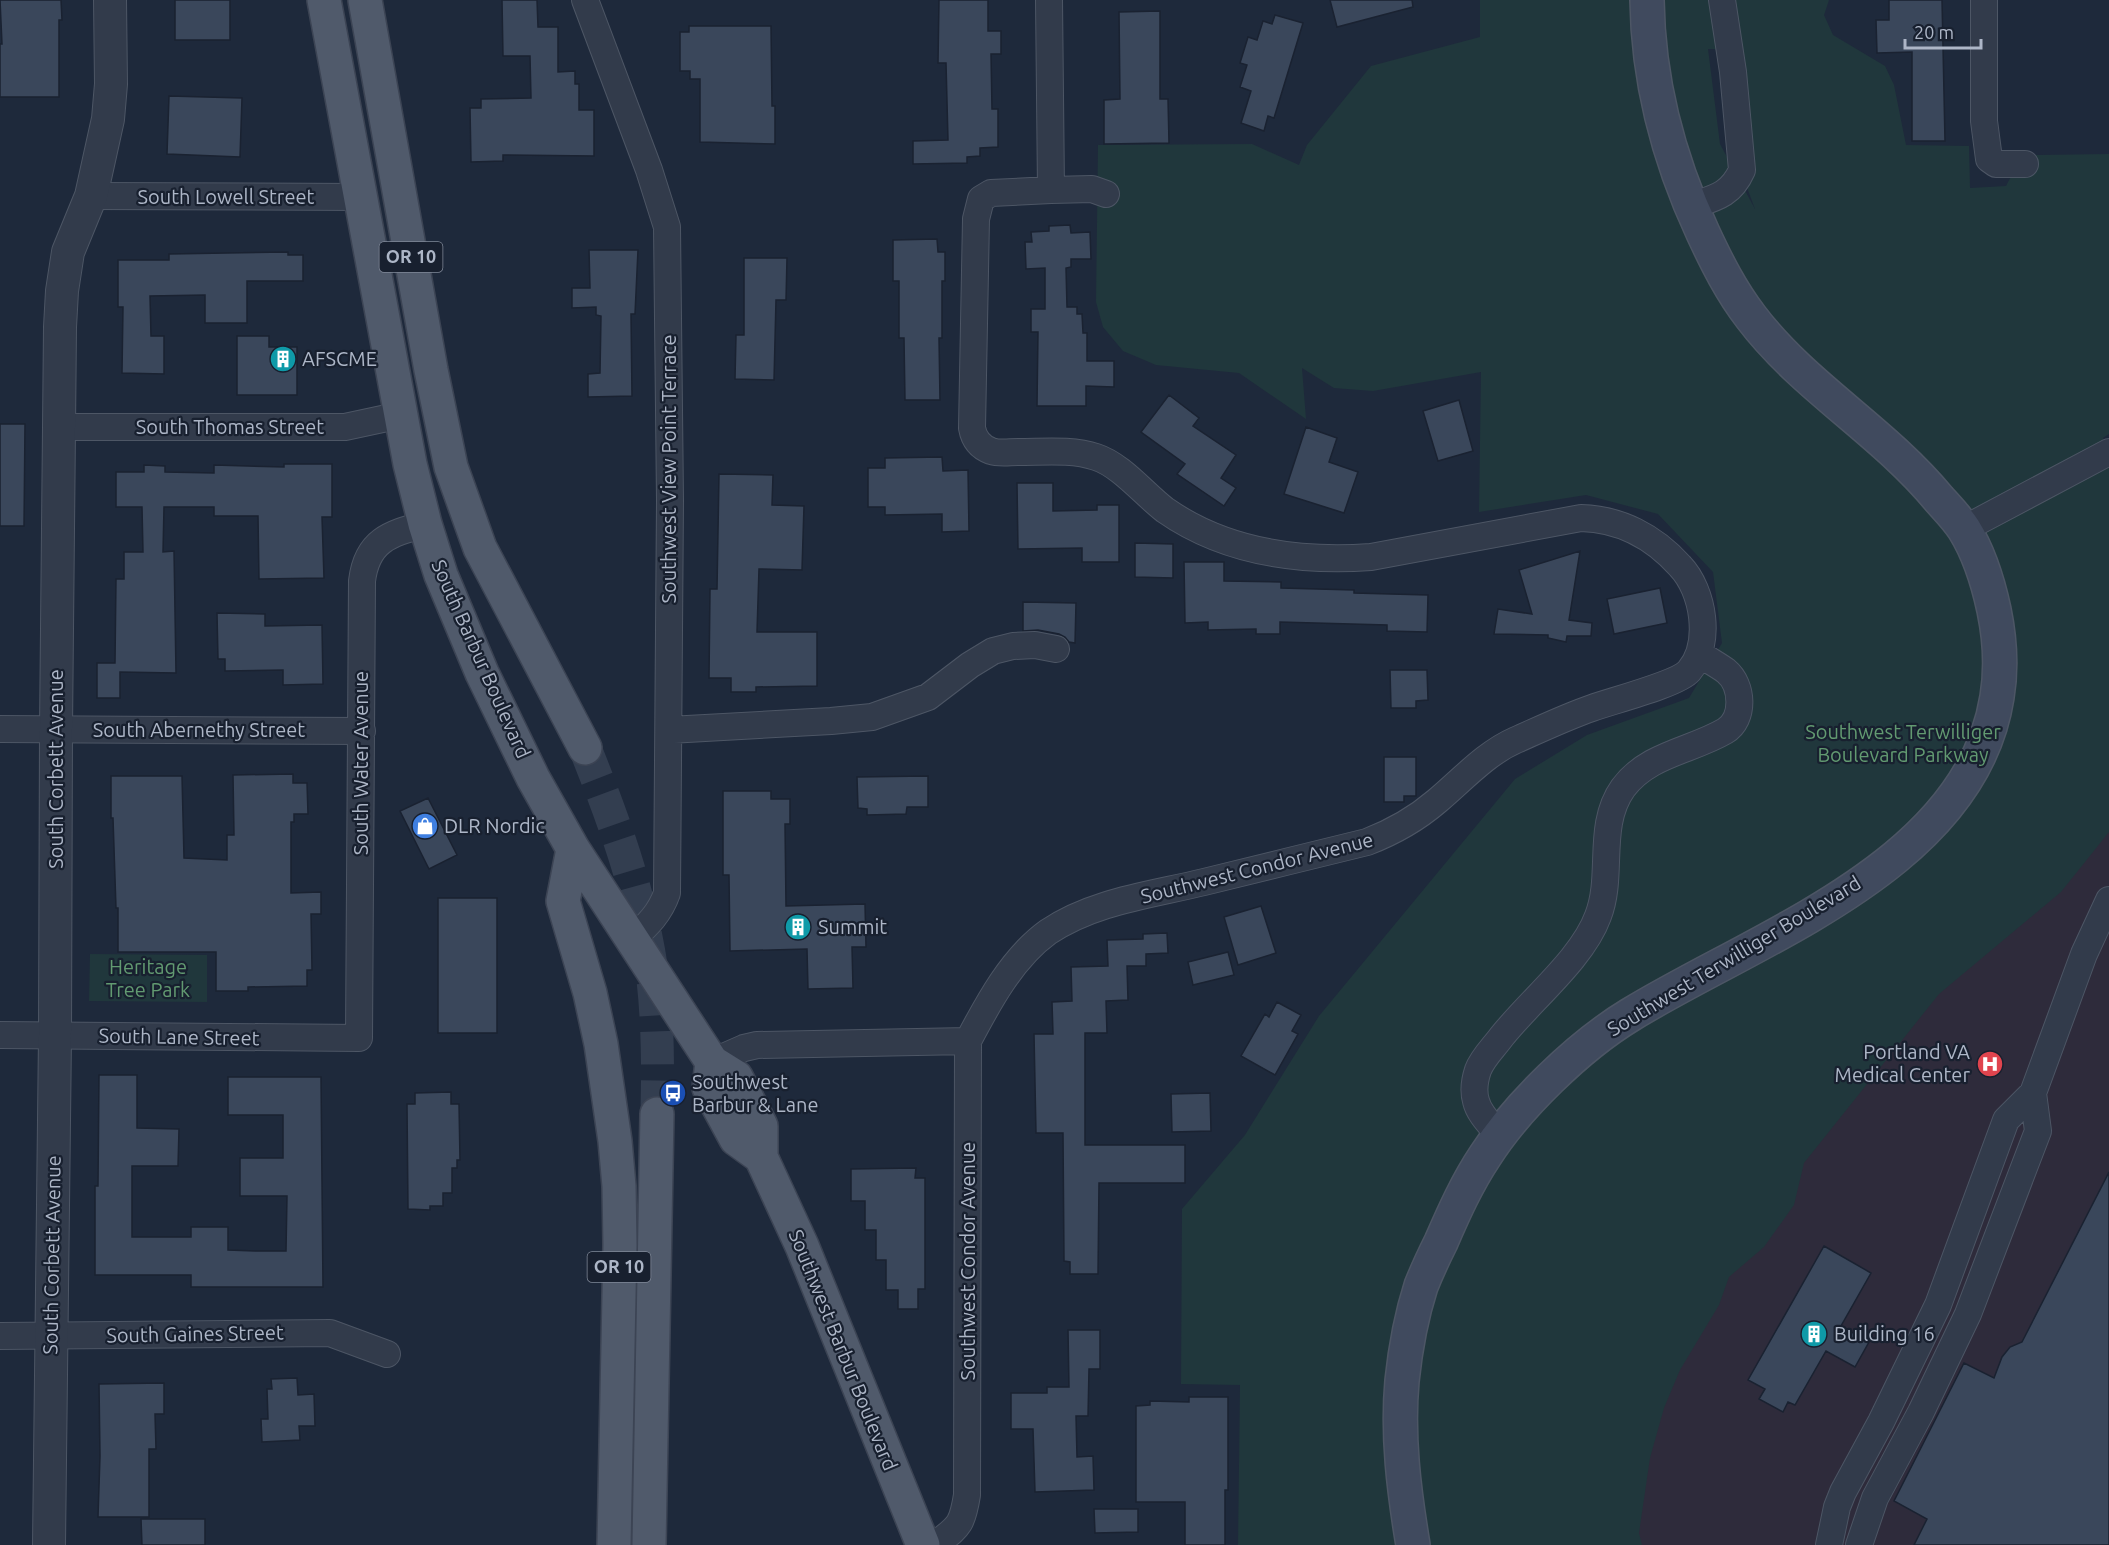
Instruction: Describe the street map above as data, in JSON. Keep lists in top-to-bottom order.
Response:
{
  "streets": {
    "main road": [
      "OR 10",
      "South Barbur Boulevard",
      "Southwest Terwilliger Boulevard",
      "Southwest Barbur Boulevard"
    ],
    "street": [
      "South Lowell Street",
      "South Thomas Street",
      "Southwest View Point Terrace",
      "South Abernethy Street",
      "South Water Avenue",
      "South Corbett Avenue",
      "Southwest Condor Avenue",
      "South Lane Street",
      "South Gaines Street"
    ]
  },
  "crossings": [
    ["South Lowell Street", "South Barbur Boulevard"],
    ["South Lowell Street", "South Corbett Avenue"],
    ["OR 10", "South Barbur Boulevard"],
    ["South Thomas Street", "South Barbur Boulevard"],
    ["South Thomas Street", "South Corbett Avenue"],
    ["Southwest View Point Terrace", "South Barbur Boulevard"],
    ["South Barbur Boulevard", "South Water Avenue"],
    ["South Barbur Boulevard", "Southwest Barbur Boulevard"],
    ["South Abernethy Street", "South Water Avenue"],
    ["South Abernethy Street", "South Corbett Avenue"],
    ["South Water Avenue", "South Lane Street"],
    ["South Corbett Avenue", "South Lane Street"],
    ["South Corbett Avenue", "South Gaines Street"]
  ],
  "parks": ["Southwest Terwilliger Boulevard Parkway", "Heritage Tree Park"],
  "places": {
    "building": ["AFSCME", "Summit", "Building 16"],
    "shop": ["DLR Nordic"],
    "hospital": ["Portland VA Medical Center"],
    "bus stop": ["Southwest Barbur & Lane"]
  },
  "scale_bar": "20 m"
}
